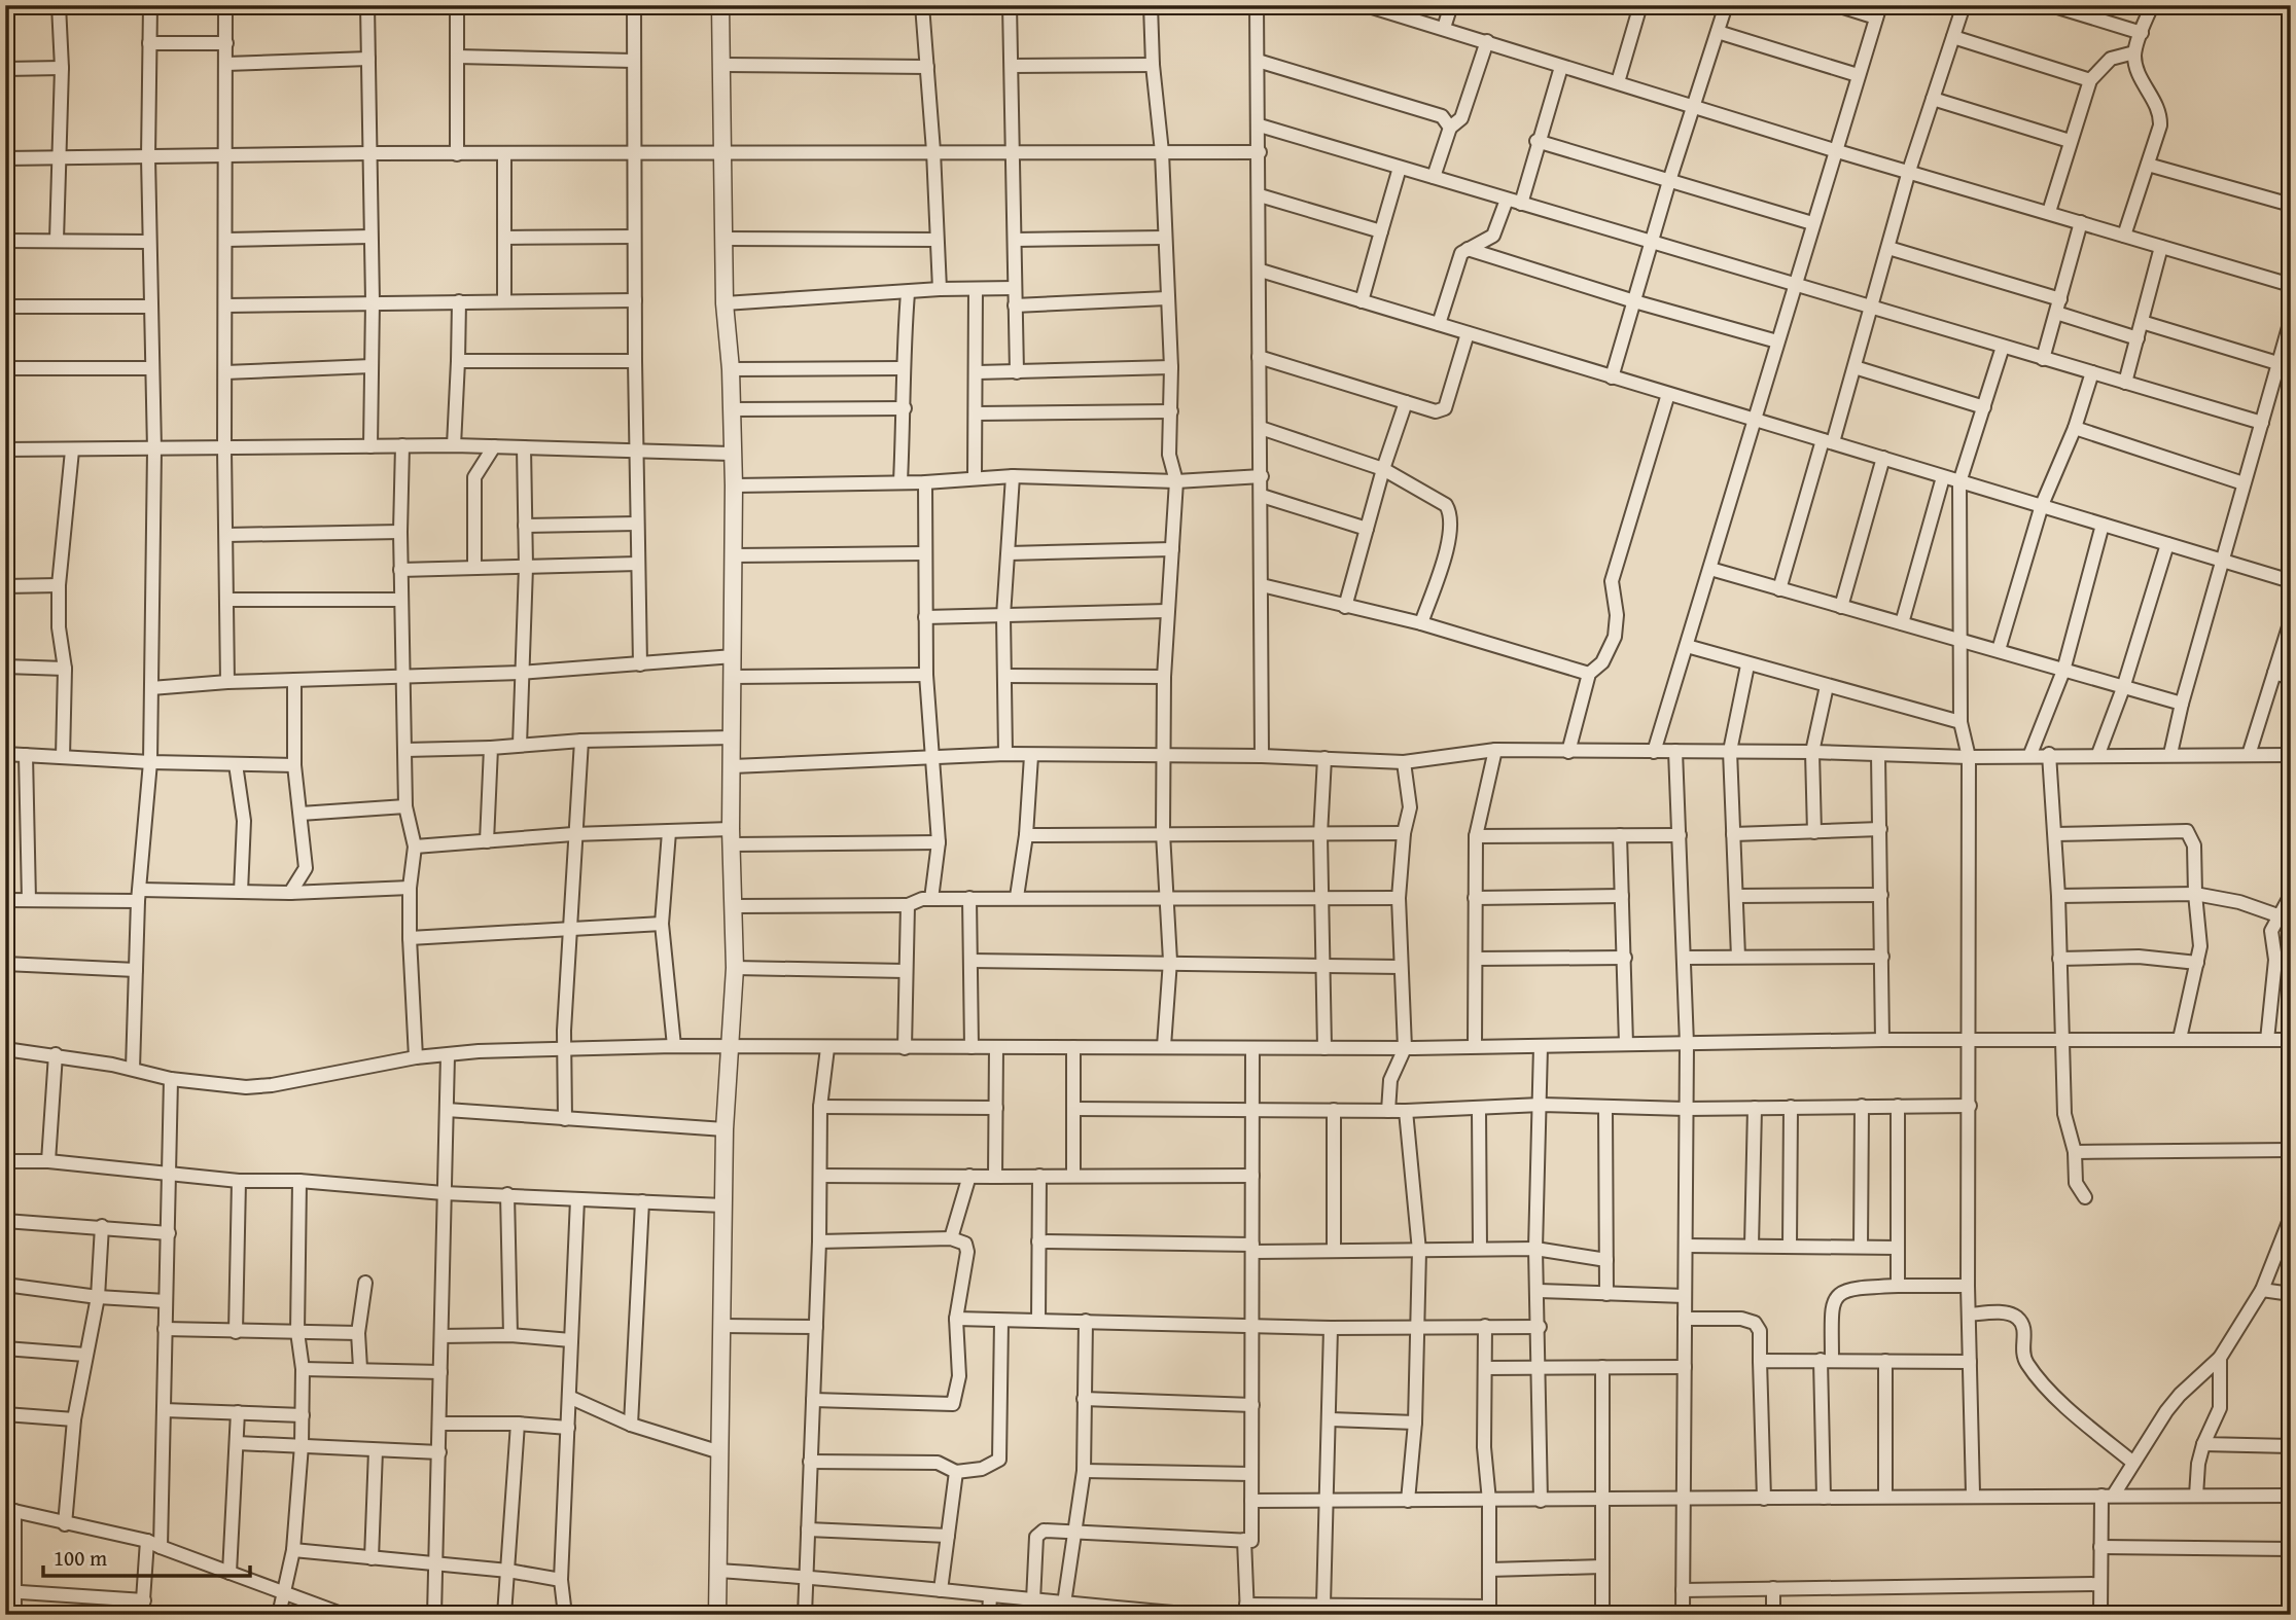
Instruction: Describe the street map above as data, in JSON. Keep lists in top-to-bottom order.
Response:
{
  "scale_bar": "100 m"
}
